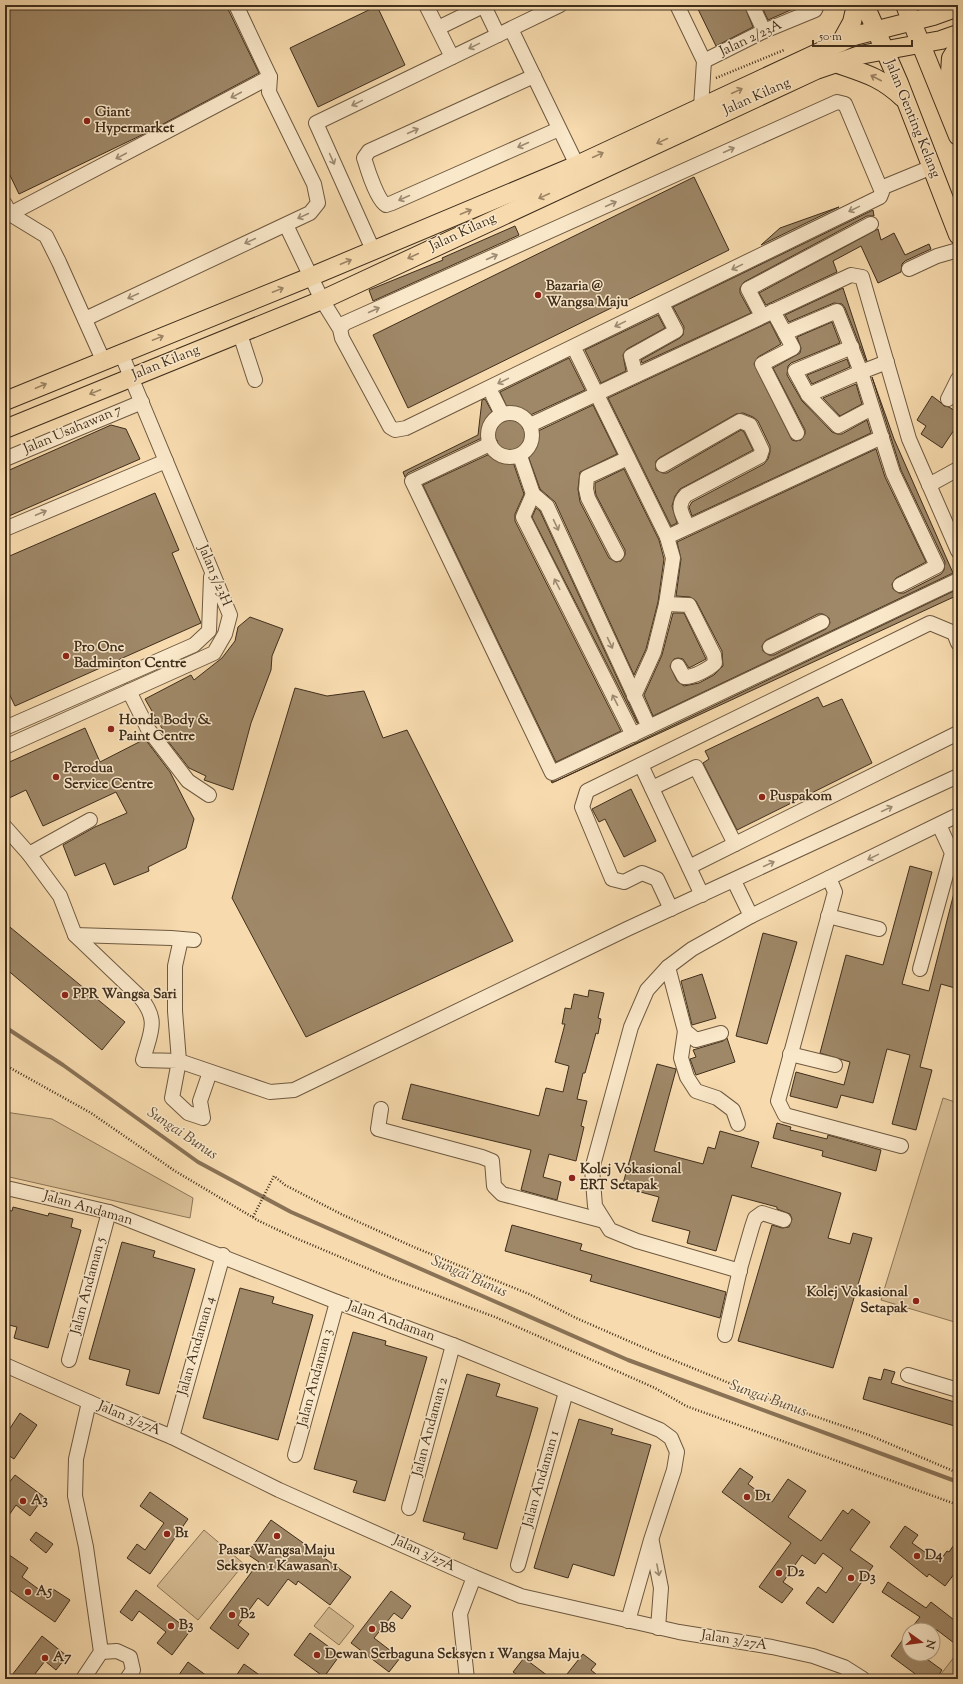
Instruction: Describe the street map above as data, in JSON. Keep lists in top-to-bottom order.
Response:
{
  "streets": {
    "main road": ["Jalan Kilang", "Jalan Genting Kelang"],
    "street": [
      "Jalan 2/23A",
      "Jalan Usahawan 7",
      "Jalan 5/23H",
      "Jalan Andaman",
      "Jalan Andaman 5",
      "Jalan Andaman 4",
      "Jalan Andaman 3",
      "Jalan 3/27A",
      "Jalan Andaman 2",
      "Jalan Andaman 1"
    ]
  },
  "crossings": [
    ["Jalan Kilang", "Jalan Genting Kelang"],
    ["Jalan Kilang", "Jalan 5/23H"],
    ["Jalan Usahawan 7", "Jalan 5/23H"],
    ["Jalan Andaman", "Jalan Andaman 5"],
    ["Jalan Andaman", "Jalan Andaman 4"],
    ["Jalan Andaman", "Jalan Andaman 3"],
    ["Jalan Andaman", "Jalan 3/27A"],
    ["Jalan Andaman", "Jalan Andaman 2"],
    ["Jalan Andaman", "Jalan Andaman 1"],
    ["Jalan Andaman 4", "Jalan 3/27A"]
  ],
  "water": ["Sungai Bunus"],
  "places": [
    "Giant Hypermarket",
    "Bazaria @ Wangsa Maju",
    "Pro One Badminton Centre",
    "Honda Body & Paint Centre",
    "Perodua Service Centre",
    "Puspakom",
    "PPR Wangsa Sari",
    "Kolej Vokasional ERT Setapak",
    "Kolej Vokasional Setapak",
    "D1",
    "A3",
    "B1",
    "Pasar Wangsa Maju Seksyen 1 Kawasan 1",
    "D4",
    "D2",
    "D3",
    "A5",
    "B2",
    "B3",
    "B8",
    "Dewan Serbaguna Seksyen 1 Wangsa Maju",
    "A7"
  ],
  "scale_bar": "50 m",
  "north": "right"
}
